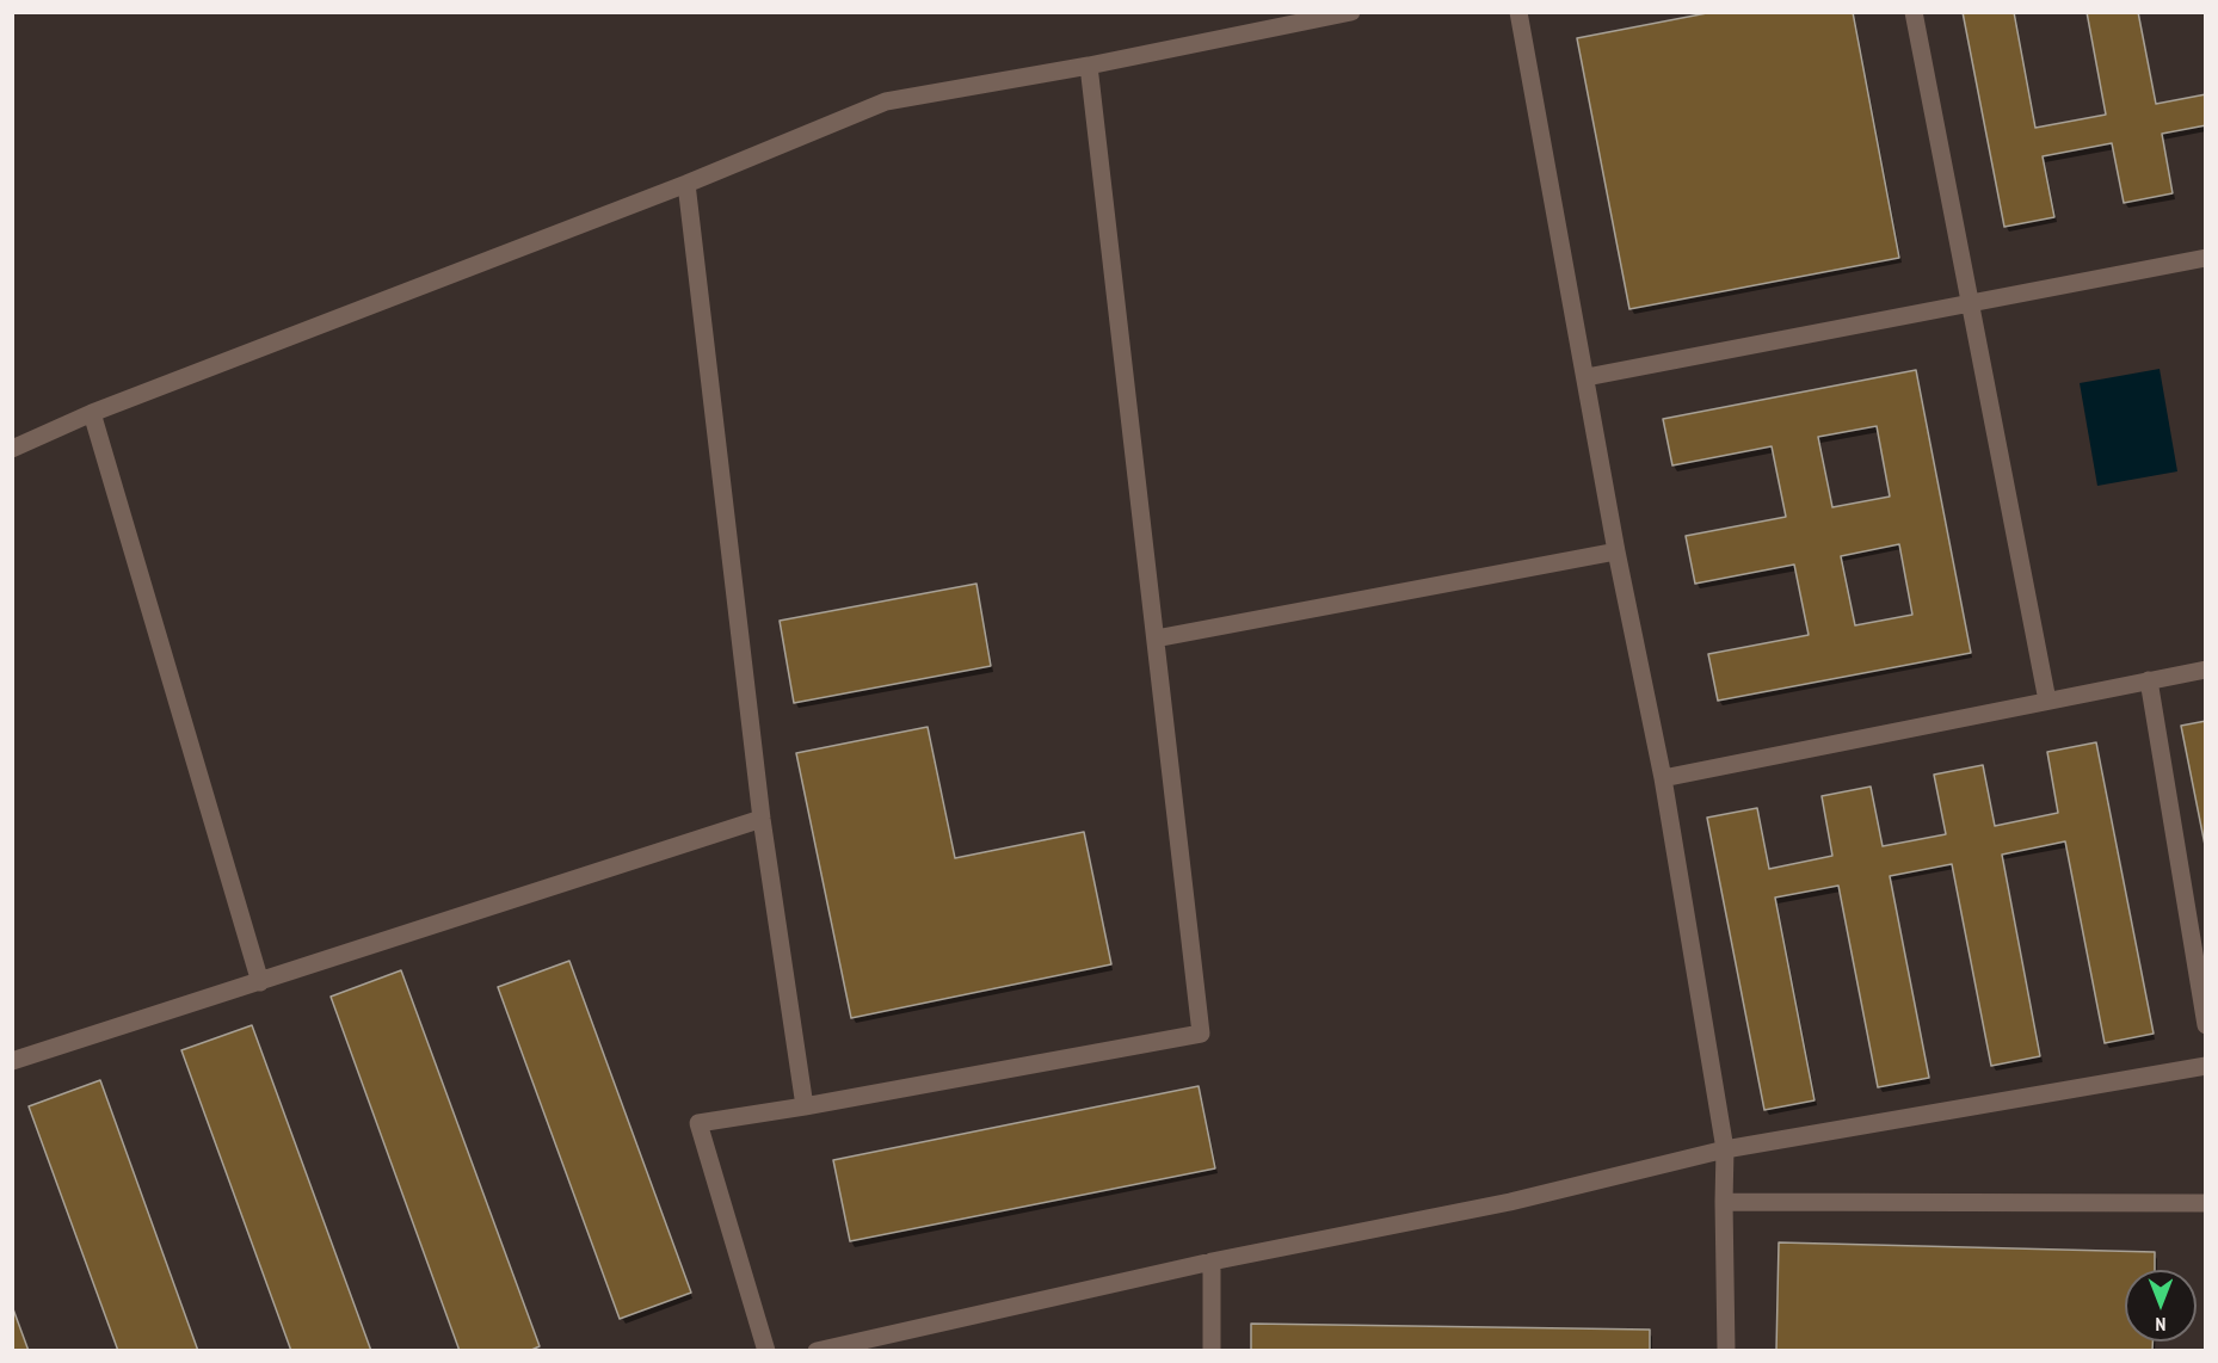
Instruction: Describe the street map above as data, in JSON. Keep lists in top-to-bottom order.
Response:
{
  "north": "bottom"
}
